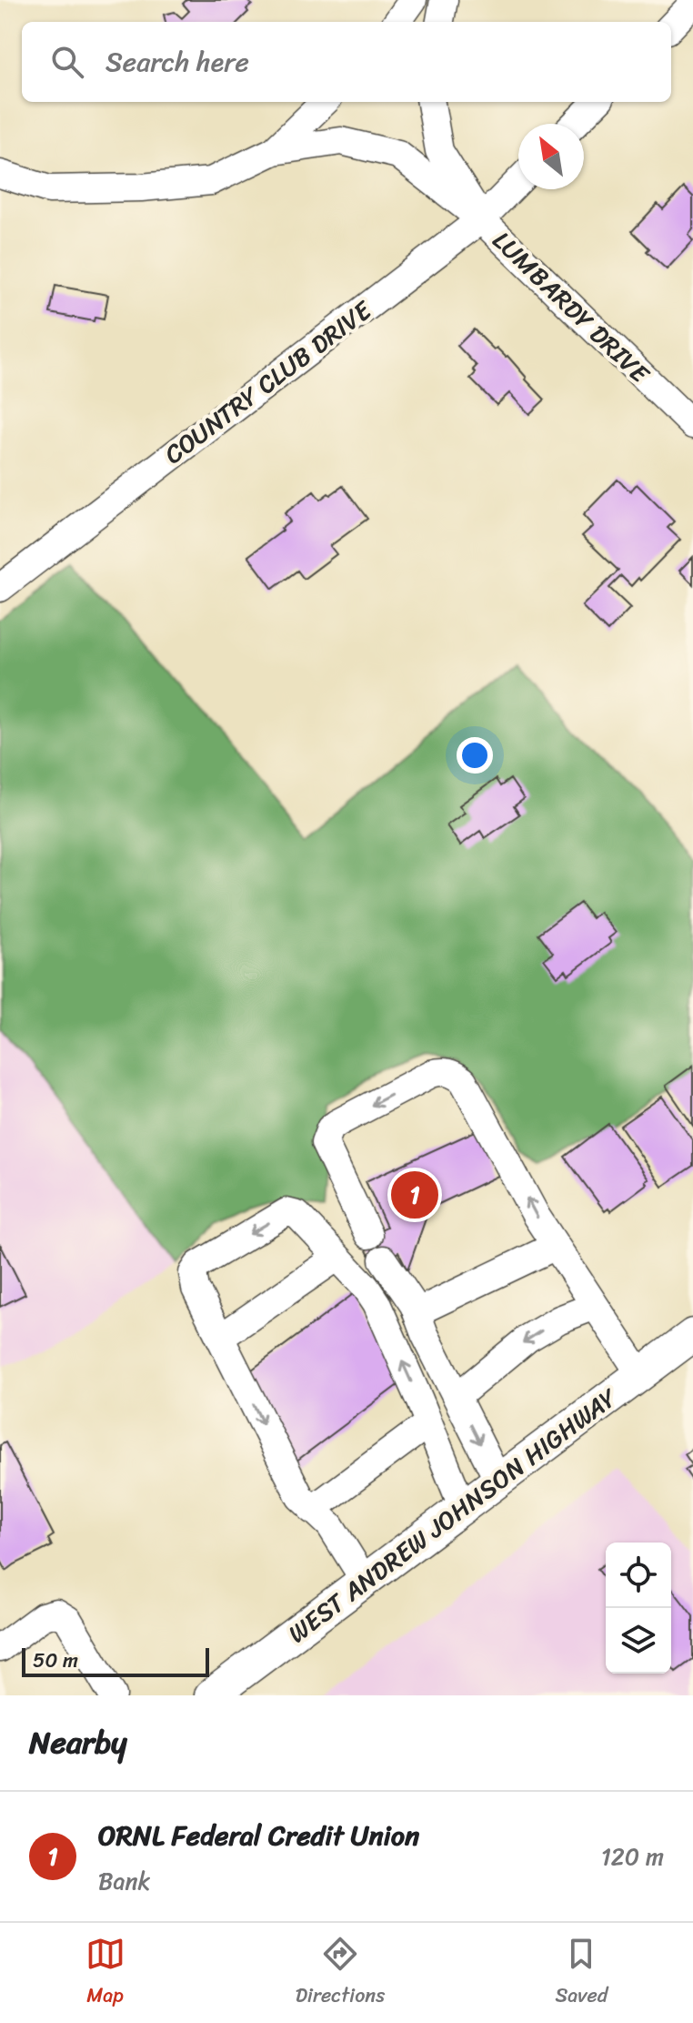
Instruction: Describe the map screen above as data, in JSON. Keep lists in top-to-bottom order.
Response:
{
  "streets": {
    "main road": ["WEST ANDREW JOHNSON HIGHWAY"],
    "street": ["LUMBARDY DRIVE", "COUNTRY CLUB DRIVE"]
  },
  "crossings": [
    ["LUMBARDY DRIVE", "COUNTRY CLUB DRIVE"]
  ],
  "scale_bar": "50 m",
  "north": "top left",
  "page": {
    "search": "Search here",
    "pins": "1",
    "scale": "50 m",
    "heading": "Nearby",
    "list": [
      {
        "mark": "1",
        "name": "ORNL Federal Credit Union",
        "note": "Bank",
        "value": "120 m"
      }
    ],
    "nav": ["Map", "Directions", "Saved"]
  }
}
